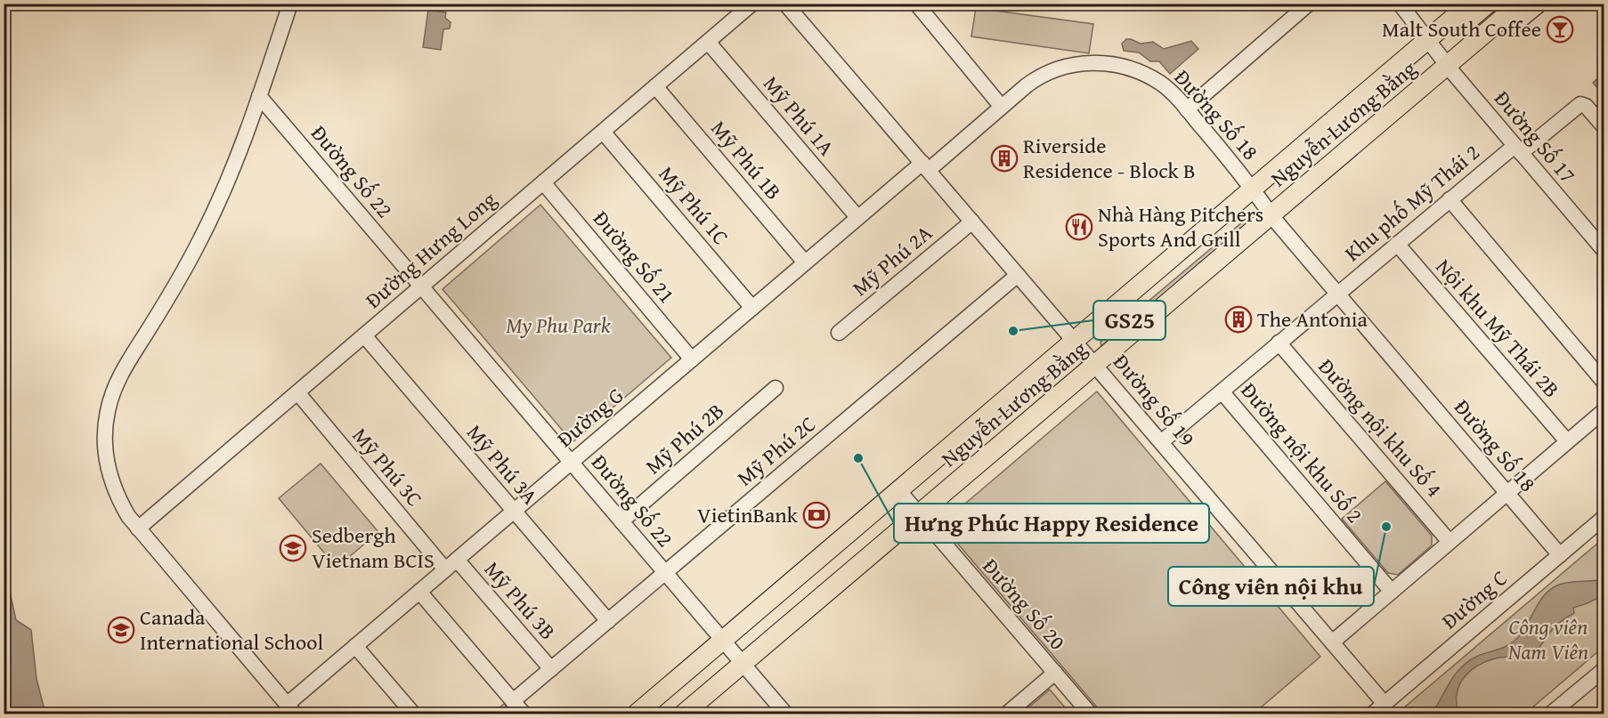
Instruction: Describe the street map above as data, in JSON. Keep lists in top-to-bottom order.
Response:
{
  "streets": {
    "main road": ["Nguyễn Lương Bằng"],
    "street": [
      "Đường Số 18",
      "Mỹ Phú 1A",
      "Đường Số 17",
      "Mỹ Phú 1B",
      "Đường Số 22",
      "Khu phố Mỹ Thái 2",
      "Mỹ Phú 1C",
      "Đường Hưng Long",
      "Đường Số 21",
      "Mỹ Phú 2A",
      "Nội khu Mỹ Thái 2B",
      "Đường Số 19",
      "Đường G",
      "Đường nội khu Số 4",
      "Mỹ Phú 2B",
      "Mỹ Phú 2C",
      "Đường nội khu Số 2",
      "Mỹ Phú 3A",
      "Mỹ Phú 3C",
      "Đường C",
      "Mỹ Phú 3B",
      "Đường Số 20"
    ]
  },
  "crossings": [
    ["Đường Số 18", "Nguyễn Lương Bằng"],
    ["Đường Số 18", "Khu phố Mỹ Thái 2"],
    ["Đường Số 18", "Đường Số 19"],
    ["Đường Số 18", "Đường G"],
    ["Đường Số 18", "Đường C"],
    ["Mỹ Phú 1A", "Đường Hưng Long"],
    ["Mỹ Phú 1A", "Đường G"],
    ["Nguyễn Lương Bằng", "Đường Số 17"],
    ["Nguyễn Lương Bằng", "Đường Số 22"],
    ["Nguyễn Lương Bằng", "Đường Số 19"],
    ["Nguyễn Lương Bằng", "Đường Số 20"],
    ["Đường Số 17", "Khu phố Mỹ Thái 2"],
    ["Mỹ Phú 1B", "Đường Hưng Long"],
    ["Mỹ Phú 1B", "Đường G"],
    ["Đường Số 22", "Đường Hưng Long"],
    ["Đường Số 22", "Đường G"],
    ["Đường Số 22", "Mỹ Phú 2B"],
    ["Đường Số 22", "Mỹ Phú 2C"],
    ["Khu phố Mỹ Thái 2", "Nội khu Mỹ Thái 2B"],
    ["Khu phố Mỹ Thái 2", "Đường Số 19"],
    ["Khu phố Mỹ Thái 2", "Đường nội khu Số 4"],
    ["Khu phố Mỹ Thái 2", "Đường nội khu Số 2"],
    ["Mỹ Phú 1C", "Đường Hưng Long"],
    ["Mỹ Phú 1C", "Đường G"],
    ["Đường Hưng Long", "Đường Số 21"],
    ["Đường Hưng Long", "Mỹ Phú 3A"],
    ["Đường Hưng Long", "Mỹ Phú 3C"],
    ["Đường Số 21", "Đường G"],
    ["Mỹ Phú 2A", "Đường Số 19"],
    ["Đường Số 19", "Đường G"],
    ["Đường Số 19", "Mỹ Phú 2C"],
    ["Đường Số 19", "Đường C"],
    ["Đường G", "Mỹ Phú 3A"],
    ["Đường G", "Mỹ Phú 3C"],
    ["Đường G", "Mỹ Phú 3B"],
    ["Mỹ Phú 2C", "Mỹ Phú 3A"],
    ["Mỹ Phú 2C", "Mỹ Phú 3B"],
    ["Mỹ Phú 3C", "Mỹ Phú 3B"]
  ],
  "parks": ["My Phu Park", "Công viên Nam Viên"],
  "places": {
    "bar": ["Malt South Coffee"],
    "building": ["Riverside Residence - Block B", "The Antonia"],
    "restaurant": ["Nhà Hàng Pitchers Sports And Grill"],
    "other": ["GS25", "Hưng Phúc Happy Residence", "Công viên nội khu"],
    "bank": ["VietinBank"],
    "school or university": ["Sedbergh Vietnam BCIS", "Canada International School"]
  }
}
